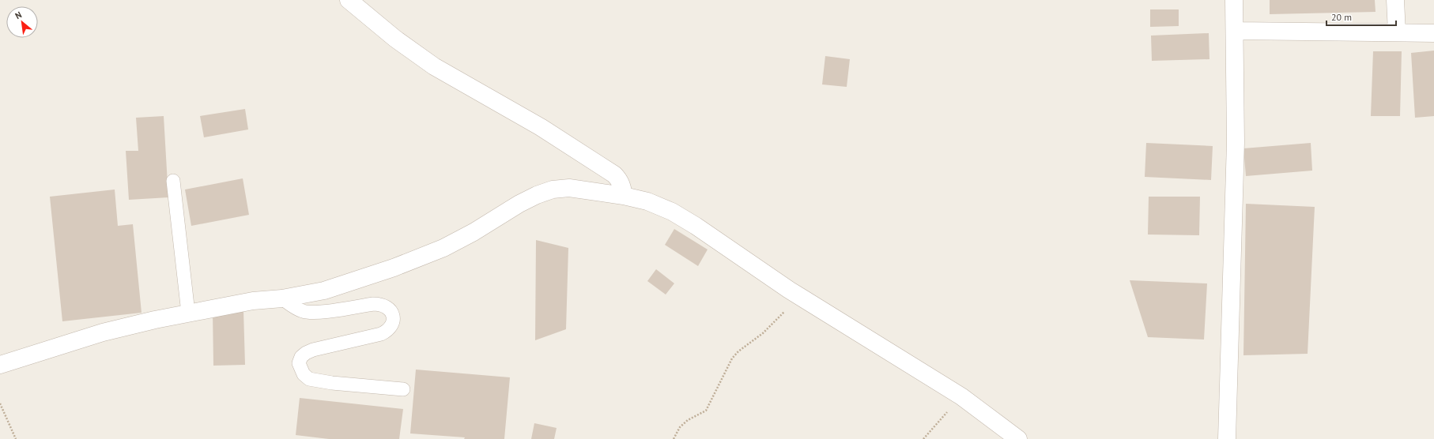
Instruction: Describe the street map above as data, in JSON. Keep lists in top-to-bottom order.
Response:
{
  "scale_bar": "20 m",
  "north": "top left"
}
